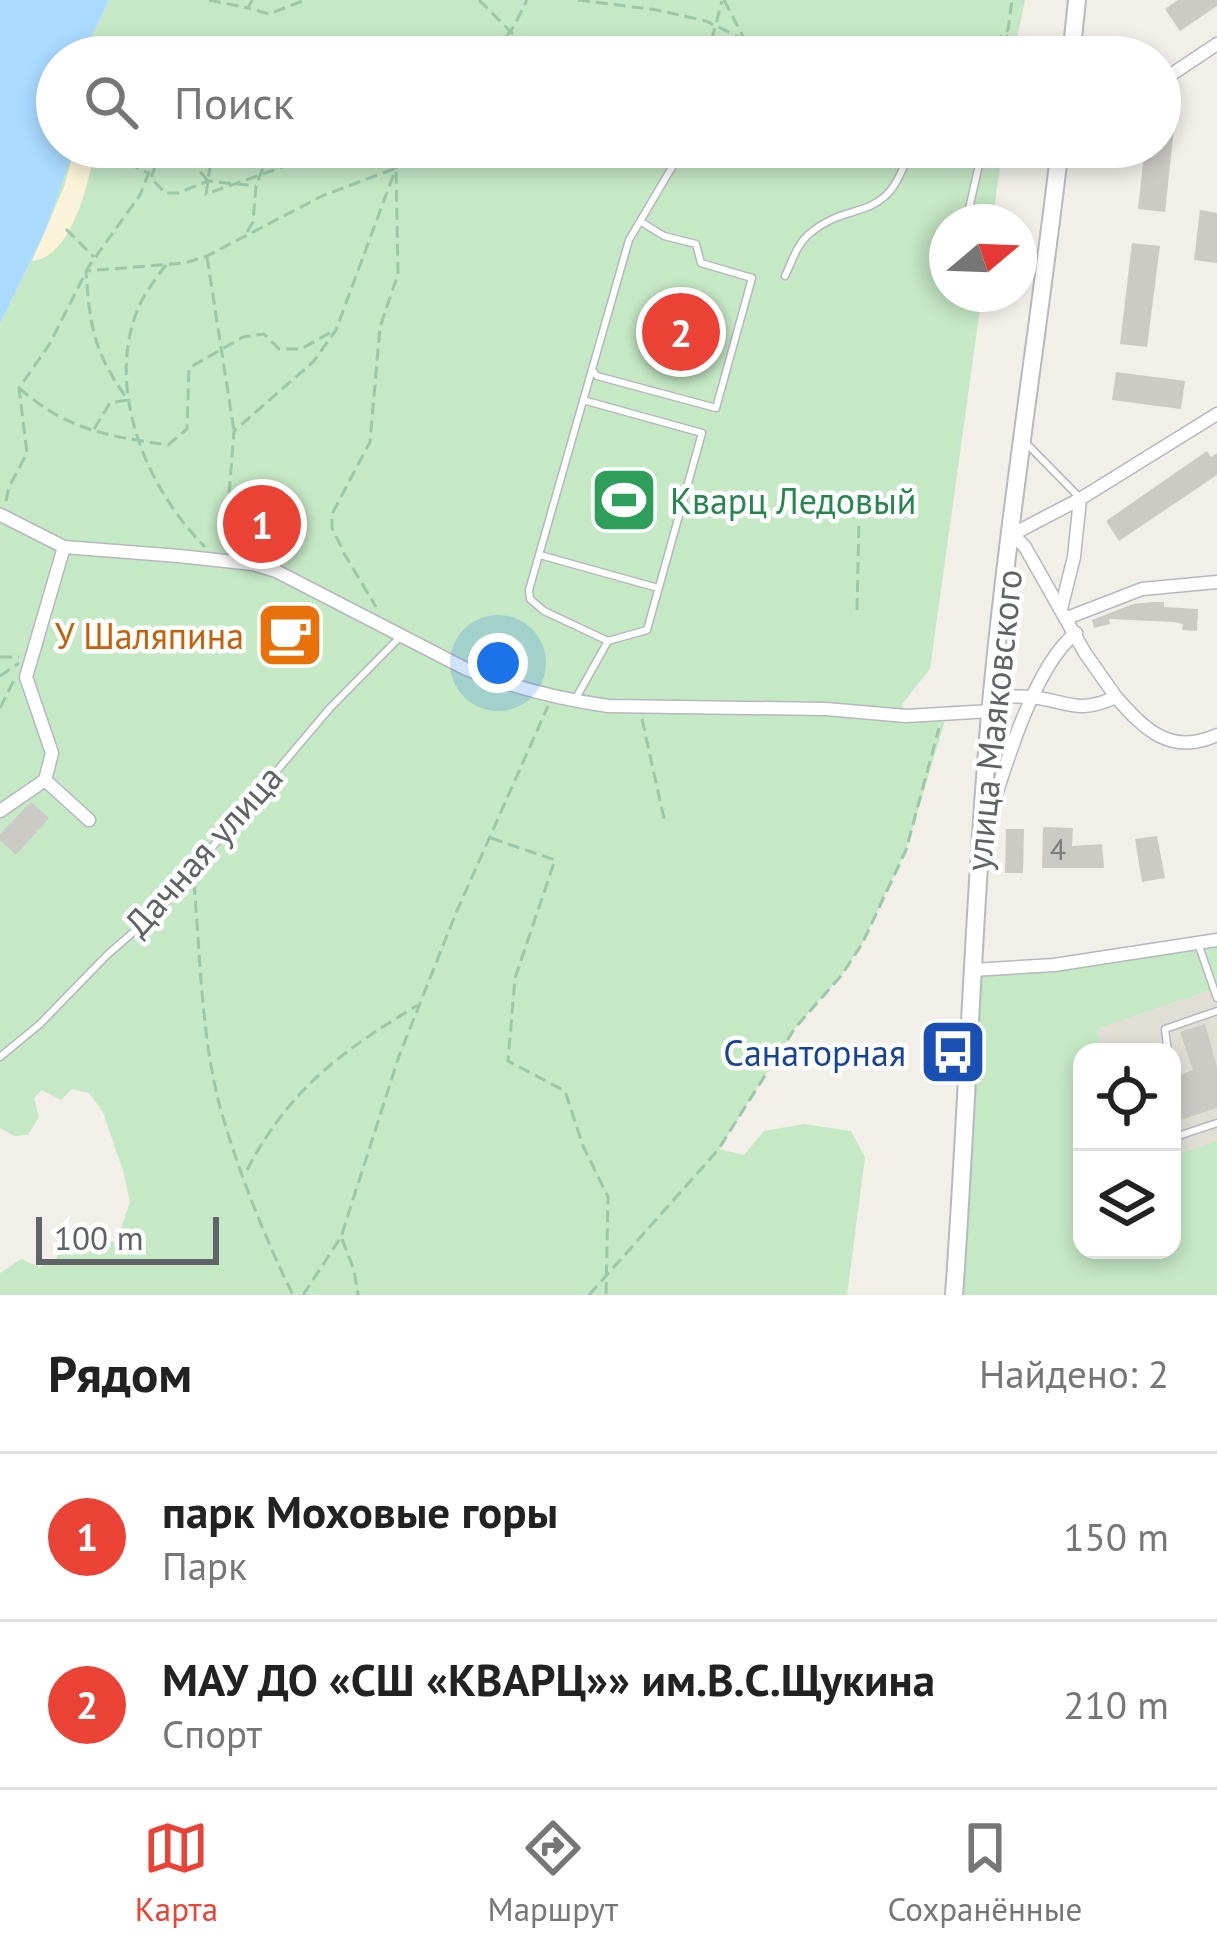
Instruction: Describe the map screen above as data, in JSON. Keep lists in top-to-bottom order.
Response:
{
  "streets": {
    "main road": ["улица Маяковского"],
    "lane": ["Дачная улица"]
  },
  "places": {
    "sports": ["Кварц Ледовый"],
    "cafe": ["У Шаляпина"],
    "bus stop": ["Санаторная"]
  },
  "house_numbers": ["4"],
  "scale_bar": "100 m",
  "north": "right",
  "page": {
    "search": "Поиск",
    "pins": ["2", "1"],
    "scale": "100 m",
    "heading": ["Рядом", "Найдено: 2"],
    "list": [
      {
        "mark": "1",
        "name": "парк Моховые горы",
        "note": "Парк",
        "value": "150 m"
      },
      {
        "mark": "2",
        "name": "МАУ ДО «СШ «КВАРЦ»» им.В.С.Щукина",
        "note": "Спорт",
        "value": "210 m"
      }
    ],
    "nav": ["Карта", "Маршрут", "Сохранённые"]
  }
}
